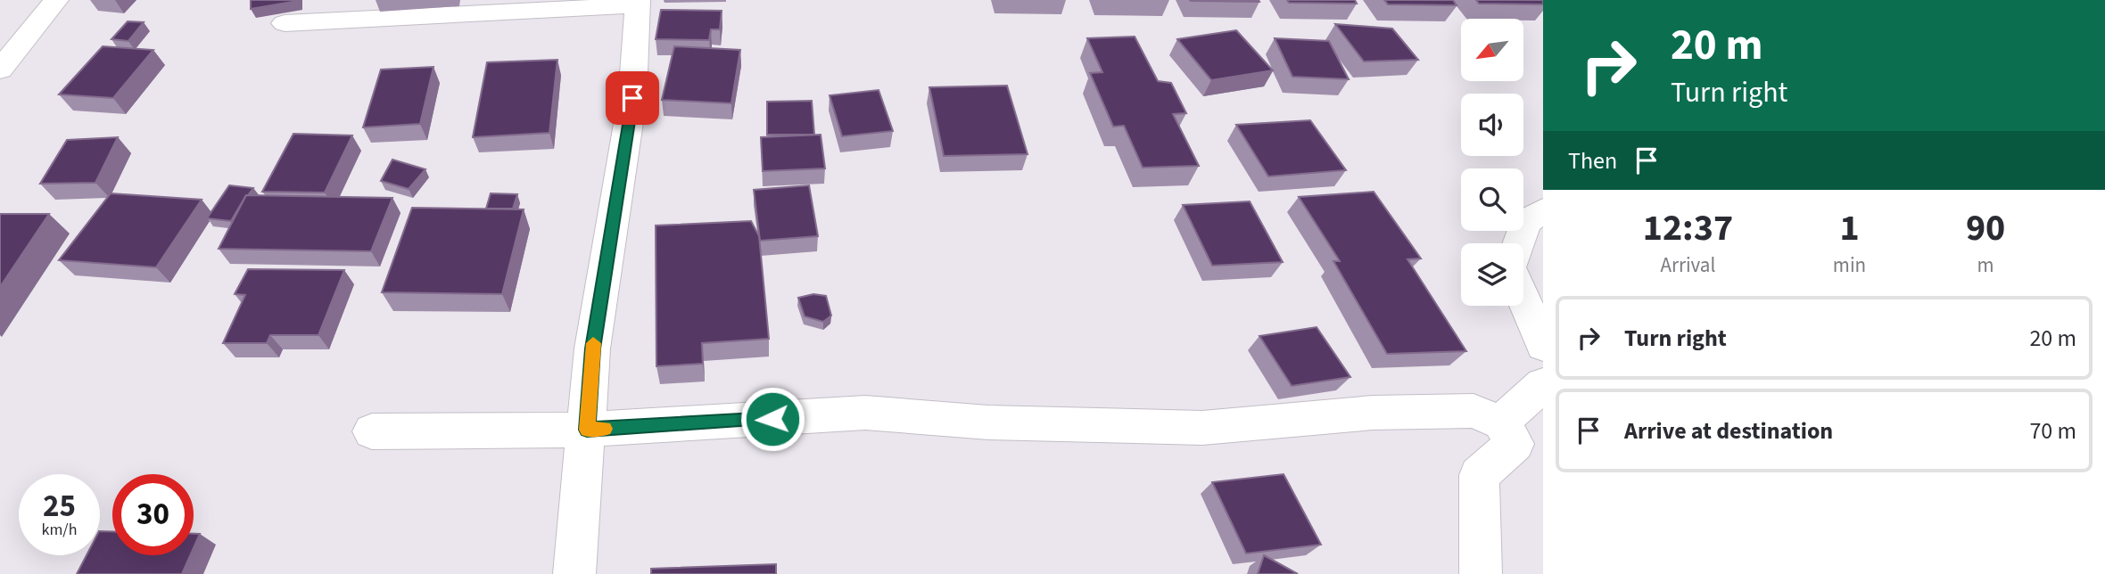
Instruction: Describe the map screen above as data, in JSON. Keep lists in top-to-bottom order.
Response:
{
  "north": "bottom left",
  "page": {
    "turn": ["20 m", "Turn right"],
    "then": "Then",
    "eta": [
      "12:37",
      "Arrival",
      "1",
      "min",
      "90",
      "m"
    ],
    "list": [
      {
        "name": "Turn right",
        "value": "20 m"
      },
      {
        "name": "Arrive at destination",
        "value": "70 m"
      }
    ],
    "speed": "25 km/h",
    "limit": "30"
  }
}
